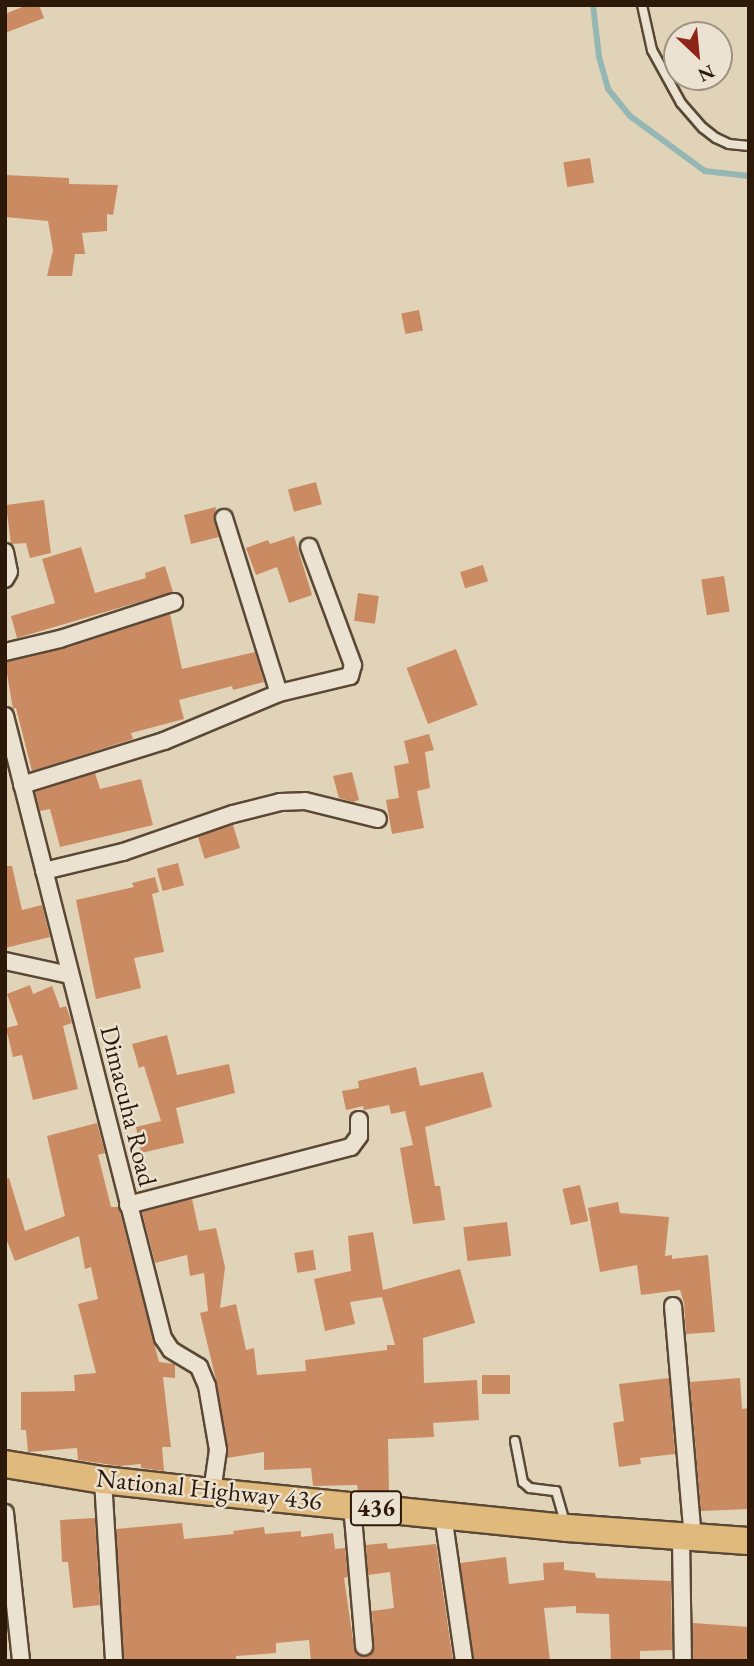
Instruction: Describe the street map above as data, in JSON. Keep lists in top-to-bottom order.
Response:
{
  "streets": {
    "main road": ["National Highway 436", "436"],
    "street": ["Dimacuha Road"]
  },
  "crossings": [
    ["Dimacuha Road", "National Highway 436"]
  ],
  "north": "bottom right"
}
